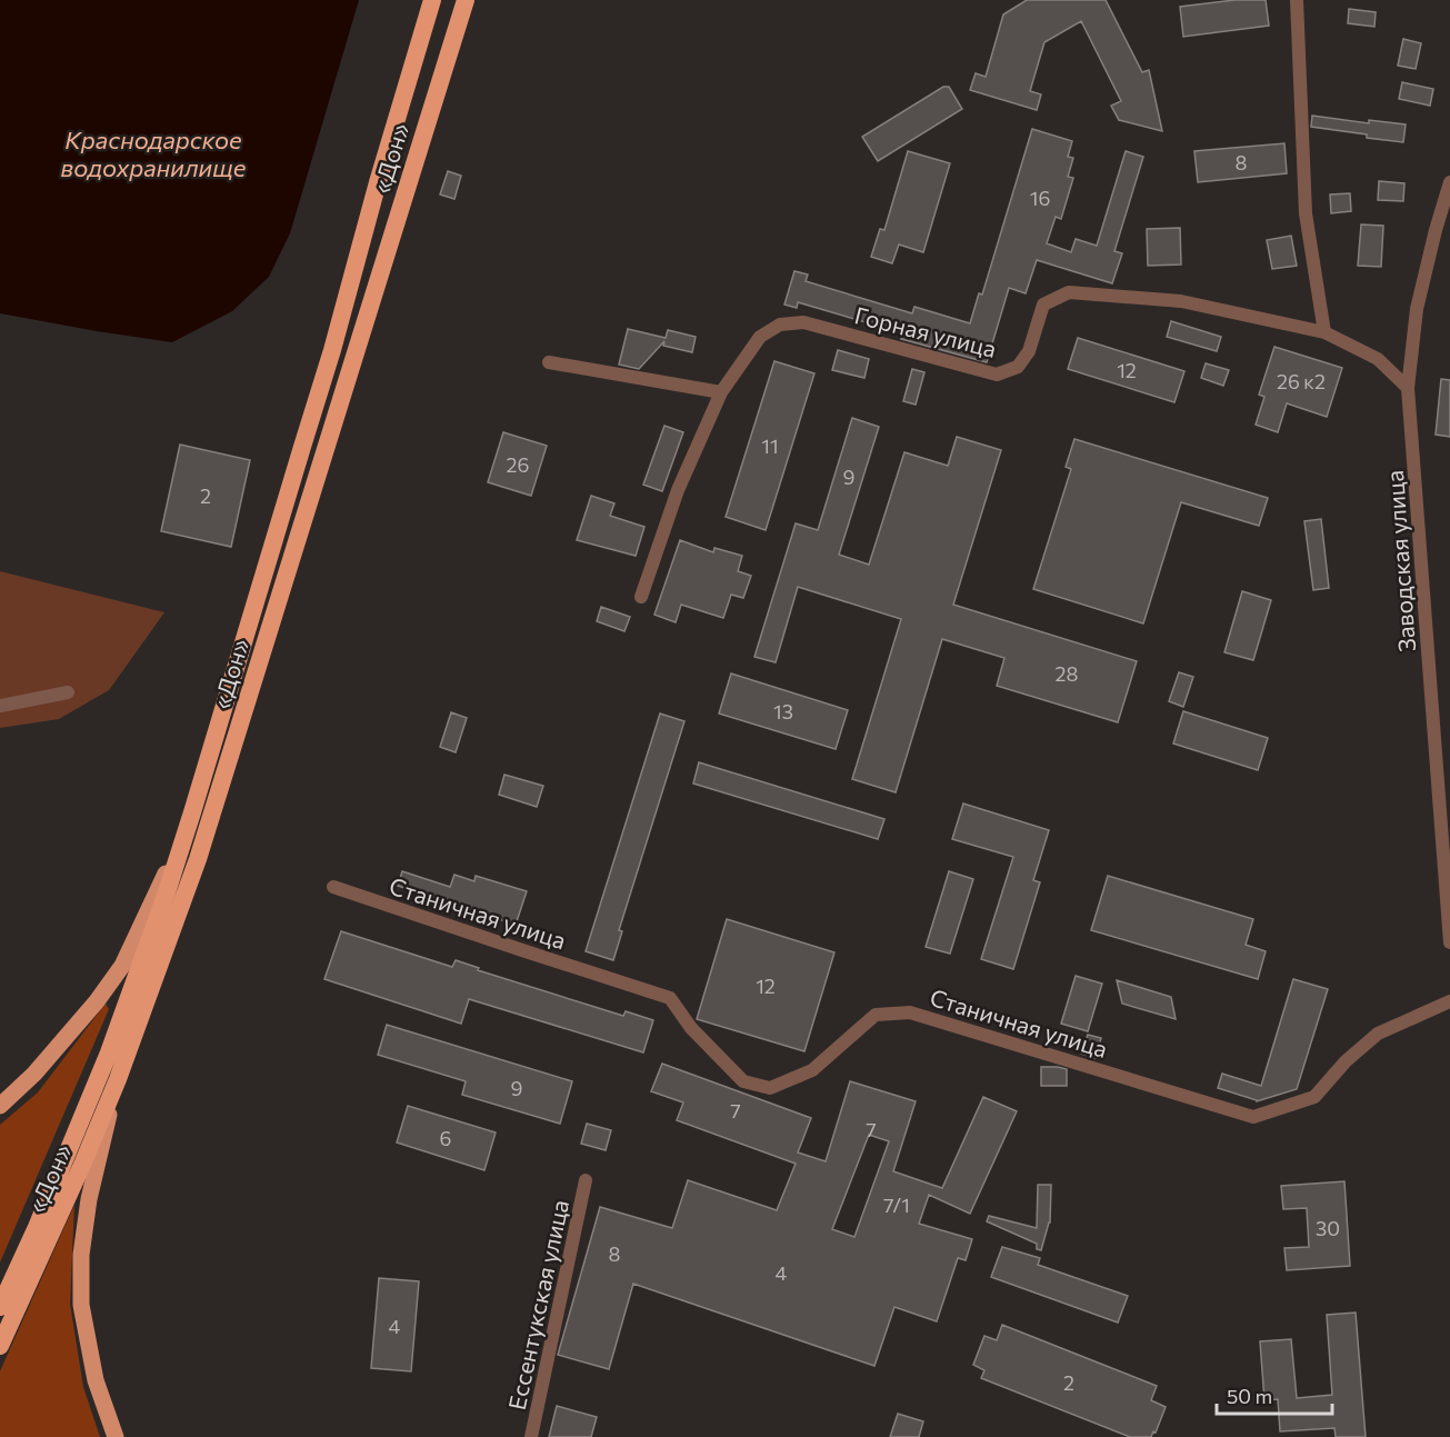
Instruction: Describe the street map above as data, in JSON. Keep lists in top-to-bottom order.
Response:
{
  "streets": {
    "highway": ["«Дон»"],
    "street": [
      "Горная улица",
      "Заводская улица",
      "Станичная улица",
      "Ессентукская улица"
    ]
  },
  "crossings": [
    ["Горная улица", "Заводская улица"]
  ],
  "water": ["Краснодарское водохранилище"],
  "house_numbers": [
    "8",
    "16",
    "12",
    "26 к2",
    "11",
    "26",
    "9",
    "2",
    "28",
    "13",
    "12",
    "9",
    "7",
    "7",
    "6",
    "7/1",
    "30",
    "8",
    "4",
    "4",
    "2"
  ],
  "scale_bar": "50 m"
}
